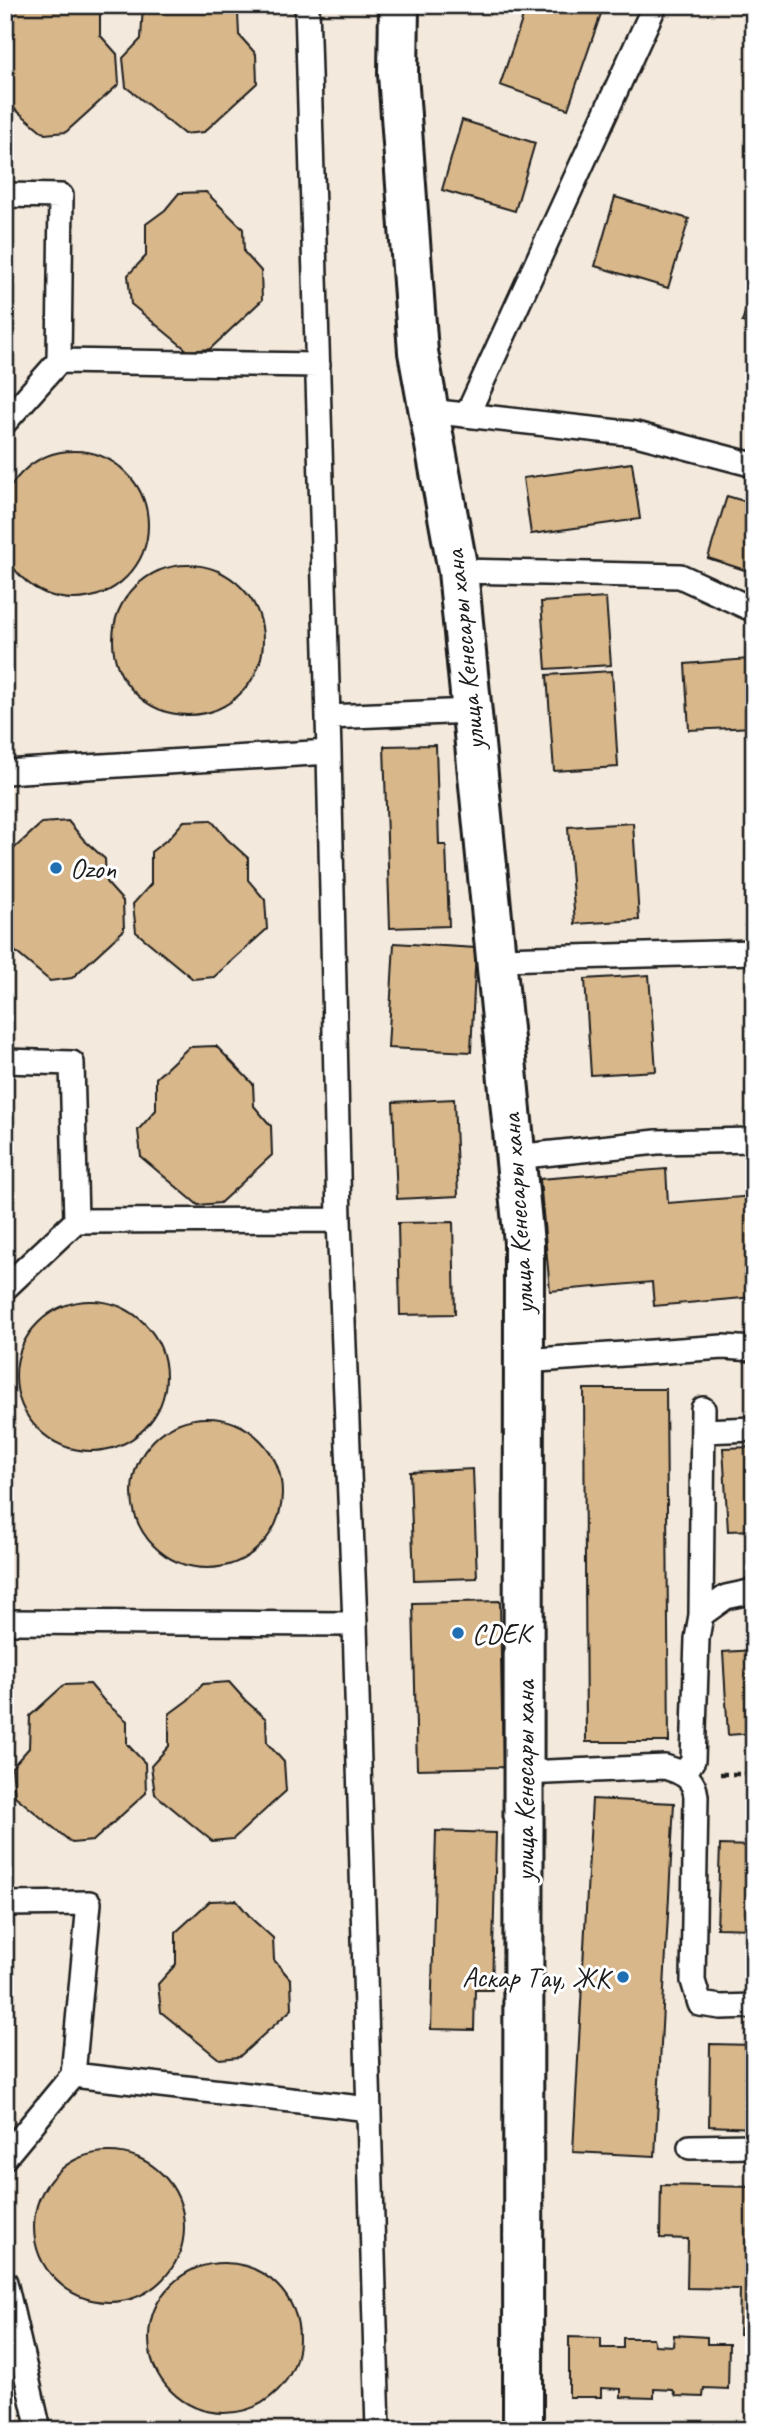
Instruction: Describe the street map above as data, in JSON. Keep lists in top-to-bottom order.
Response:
{
  "streets": {
    "street": ["улица Кенесары хана"]
  },
  "places": ["Ozon", "CDEK", "Аскар Тау, ЖК"]
}
